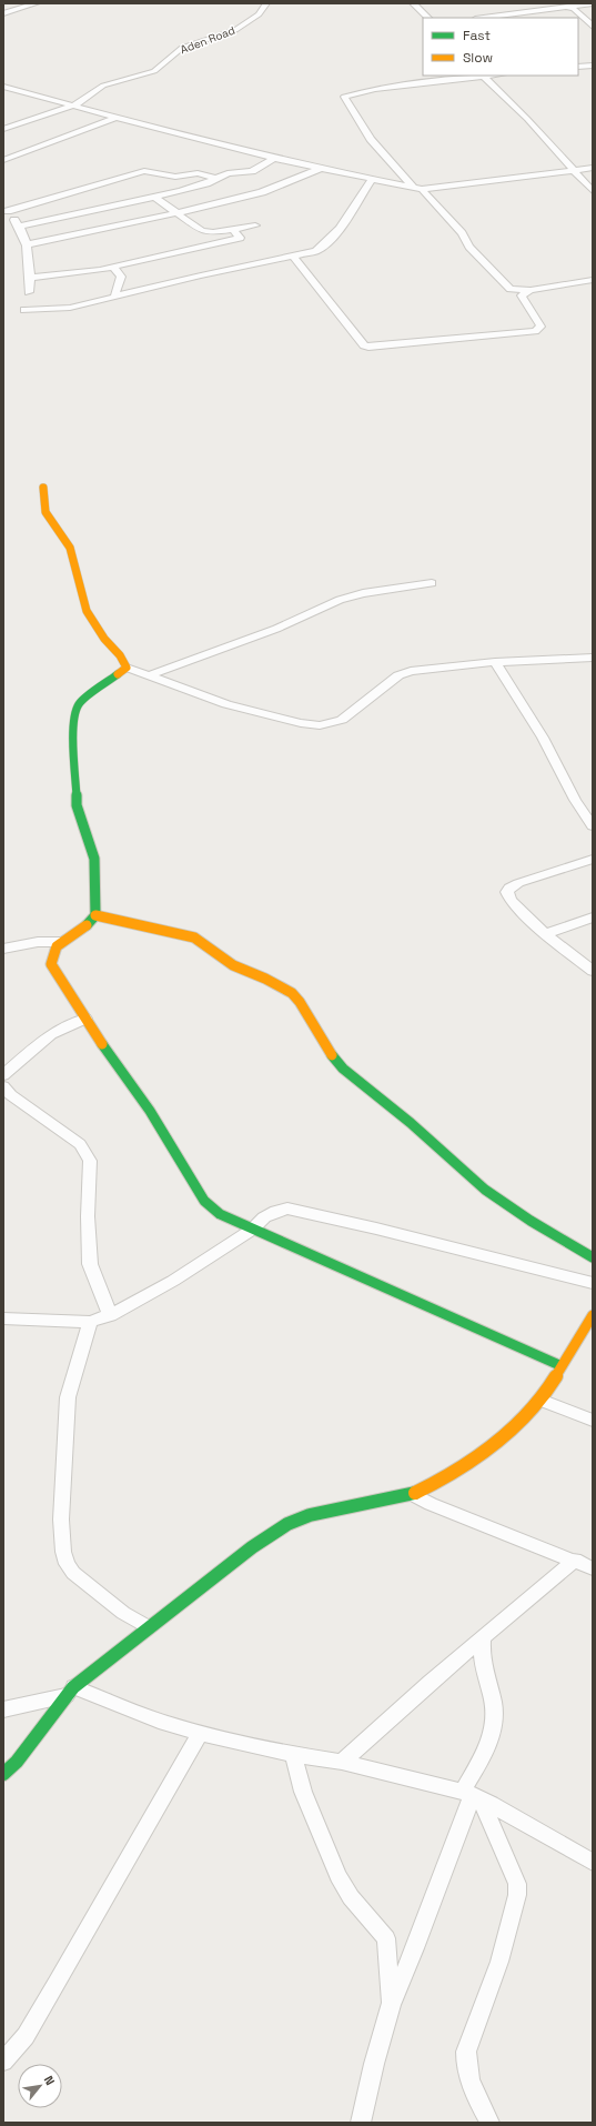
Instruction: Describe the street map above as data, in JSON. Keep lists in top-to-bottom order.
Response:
{
  "streets": {
    "street": ["Aden Road"]
  },
  "legend": ["Fast", "Slow"],
  "north": "top right"
}
